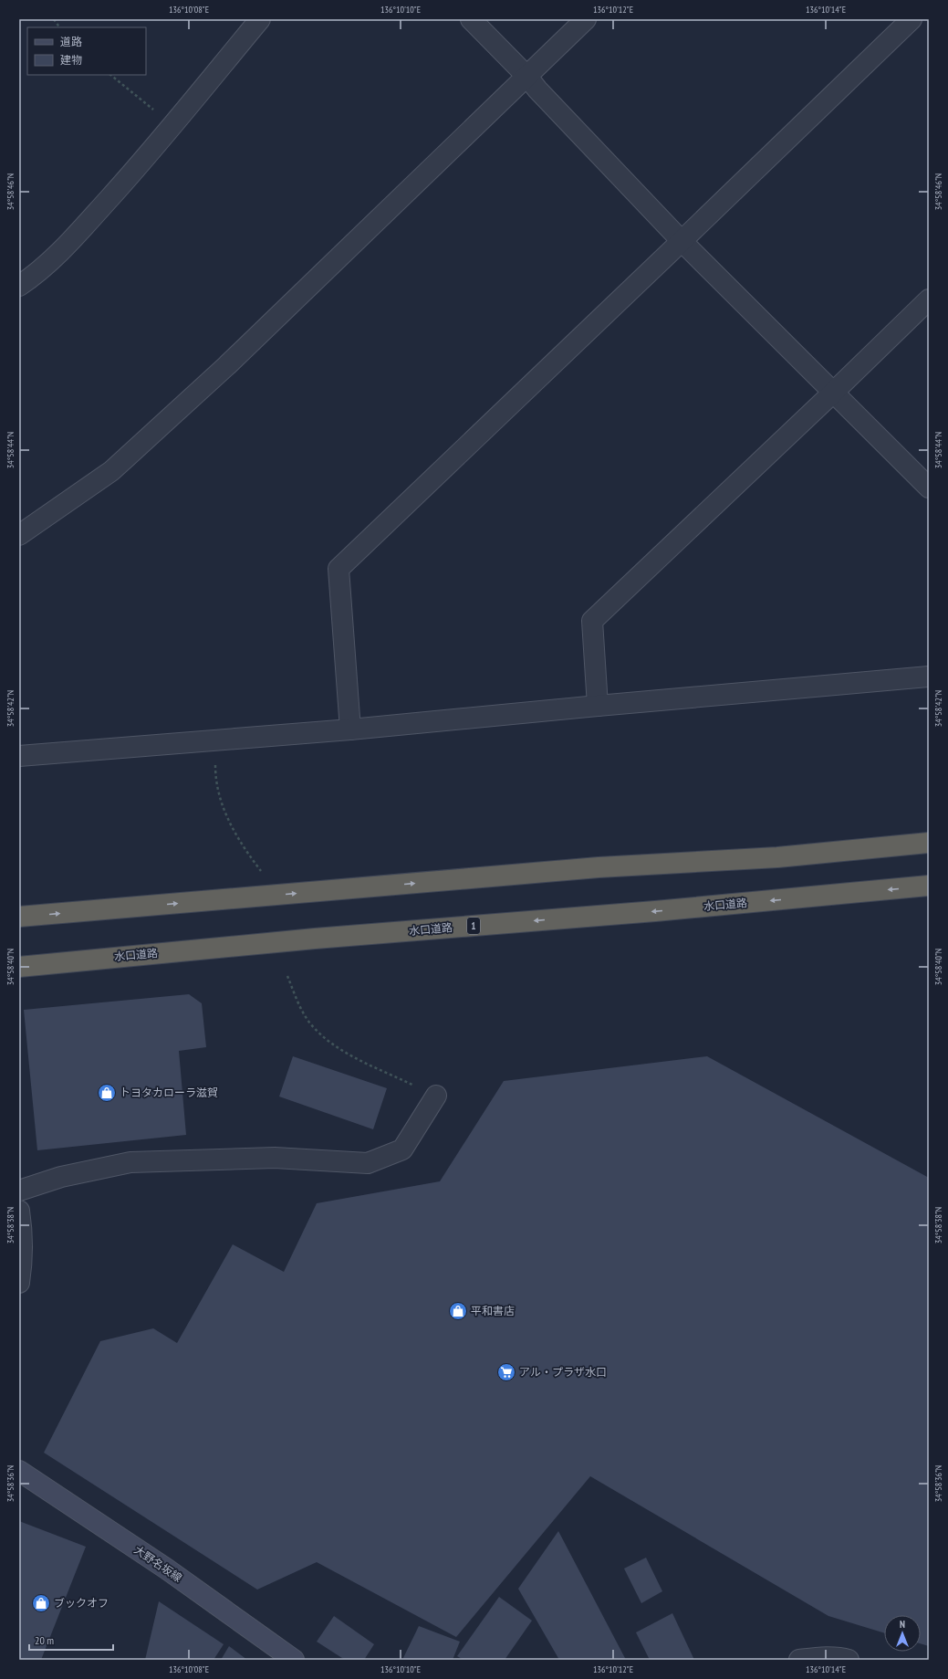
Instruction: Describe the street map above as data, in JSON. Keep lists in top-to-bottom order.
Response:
{
  "streets": {
    "highway": ["水口道路", "1"],
    "main road": ["大野名坂線"]
  },
  "places": {
    "shop": ["トヨタカローラ滋賀", "平和書店", "ブックオフ"],
    "supermarket": ["アル・プラザ水口"]
  },
  "legend": ["道路", "建物"],
  "scale_bar": "20 m",
  "north": "top",
  "coordinates": [
    "136°10'08\"E",
    "136°10'10\"E",
    "136°10'12\"E",
    "136°10'14\"E",
    "34°58'46\"N",
    "34°58'44\"N",
    "34°58'42\"N",
    "34°58'40\"N",
    "34°58'38\"N",
    "34°58'36\"N"
  ]
}
